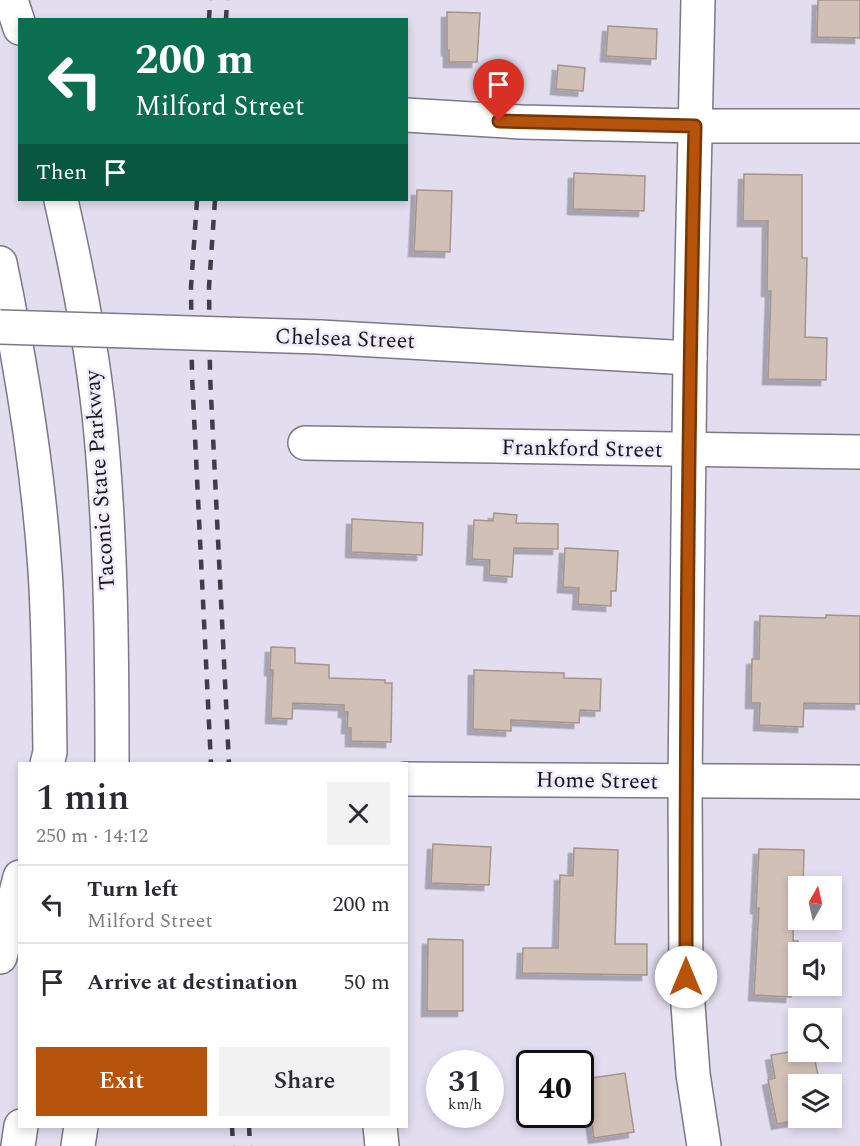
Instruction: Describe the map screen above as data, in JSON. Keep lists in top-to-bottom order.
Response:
{
  "streets": {
    "main road": [
      "Chelsea Street",
      "Frankford Street",
      "Taconic State Parkway",
      "Home Street"
    ]
  },
  "north": "top",
  "page": {
    "turn": ["200 m", "Milford Street"],
    "then": "Then",
    "heading": ["1 min", "250 m · 14:12"],
    "list": [
      {
        "name": "Turn left",
        "note": "Milford Street",
        "value": "200 m"
      },
      {
        "name": "Arrive at destination",
        "value": "50 m"
      }
    ],
    "buttons": ["Exit", "Share"],
    "speed": "31 km/h",
    "limit": "40"
  }
}
